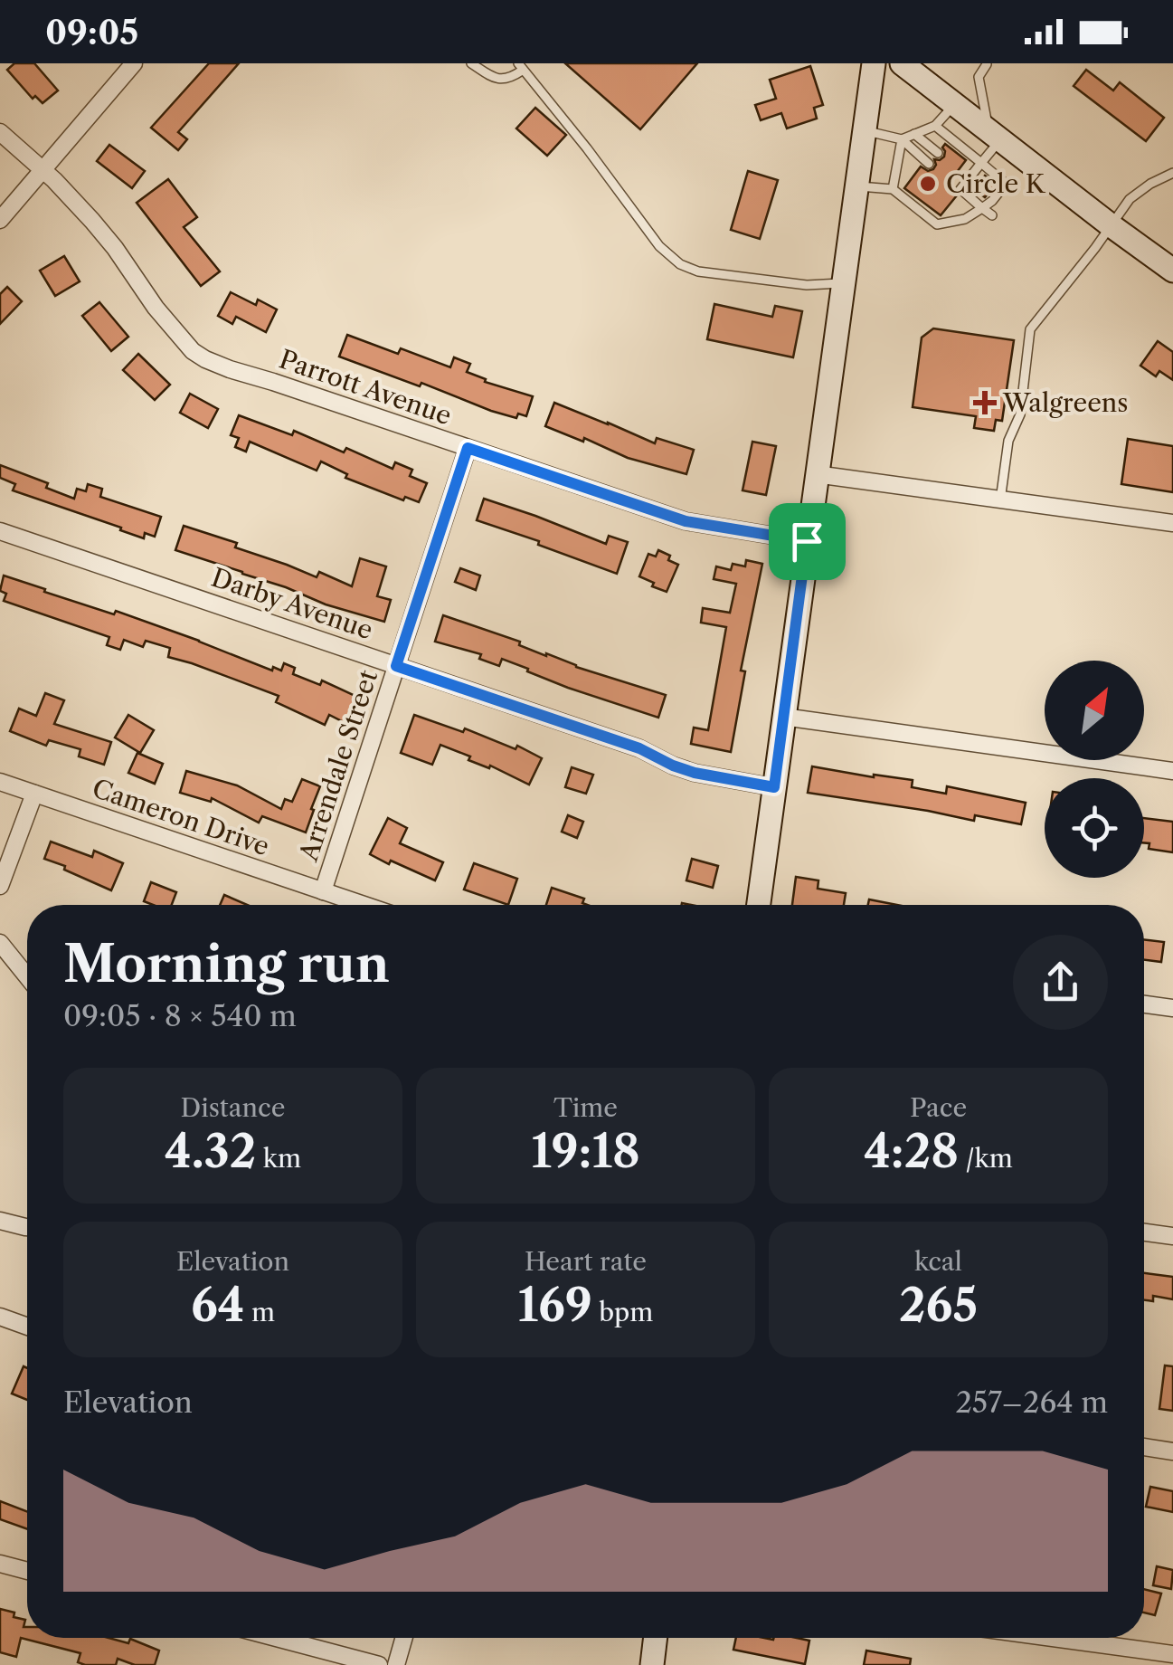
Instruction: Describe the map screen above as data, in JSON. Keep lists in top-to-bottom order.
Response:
{
  "streets": {
    "street": [
      "Parrott Avenue",
      "Darby Avenue",
      "Arrendale Street",
      "Cameron Drive"
    ]
  },
  "crossings": [
    ["Parrott Avenue", "Arrendale Street"],
    ["Darby Avenue", "Arrendale Street"],
    ["Arrendale Street", "Cameron Drive"]
  ],
  "places": {
    "other": ["Circle K"],
    "health": ["Walgreens"]
  },
  "north": "top right",
  "page": {
    "status": "09:05",
    "heading": ["Morning run", "09:05 · 8 × 540 m"],
    "stats": [
      ["Distance", "4.32 km"],
      ["Time", "19:18"],
      ["Pace", "4:28 /km"],
      ["Elevation", "64 m"],
      ["Heart rate", "169 bpm"],
      ["kcal", "265"]
    ],
    "chart": ["Elevation", "257–264 m"]
  }
}
